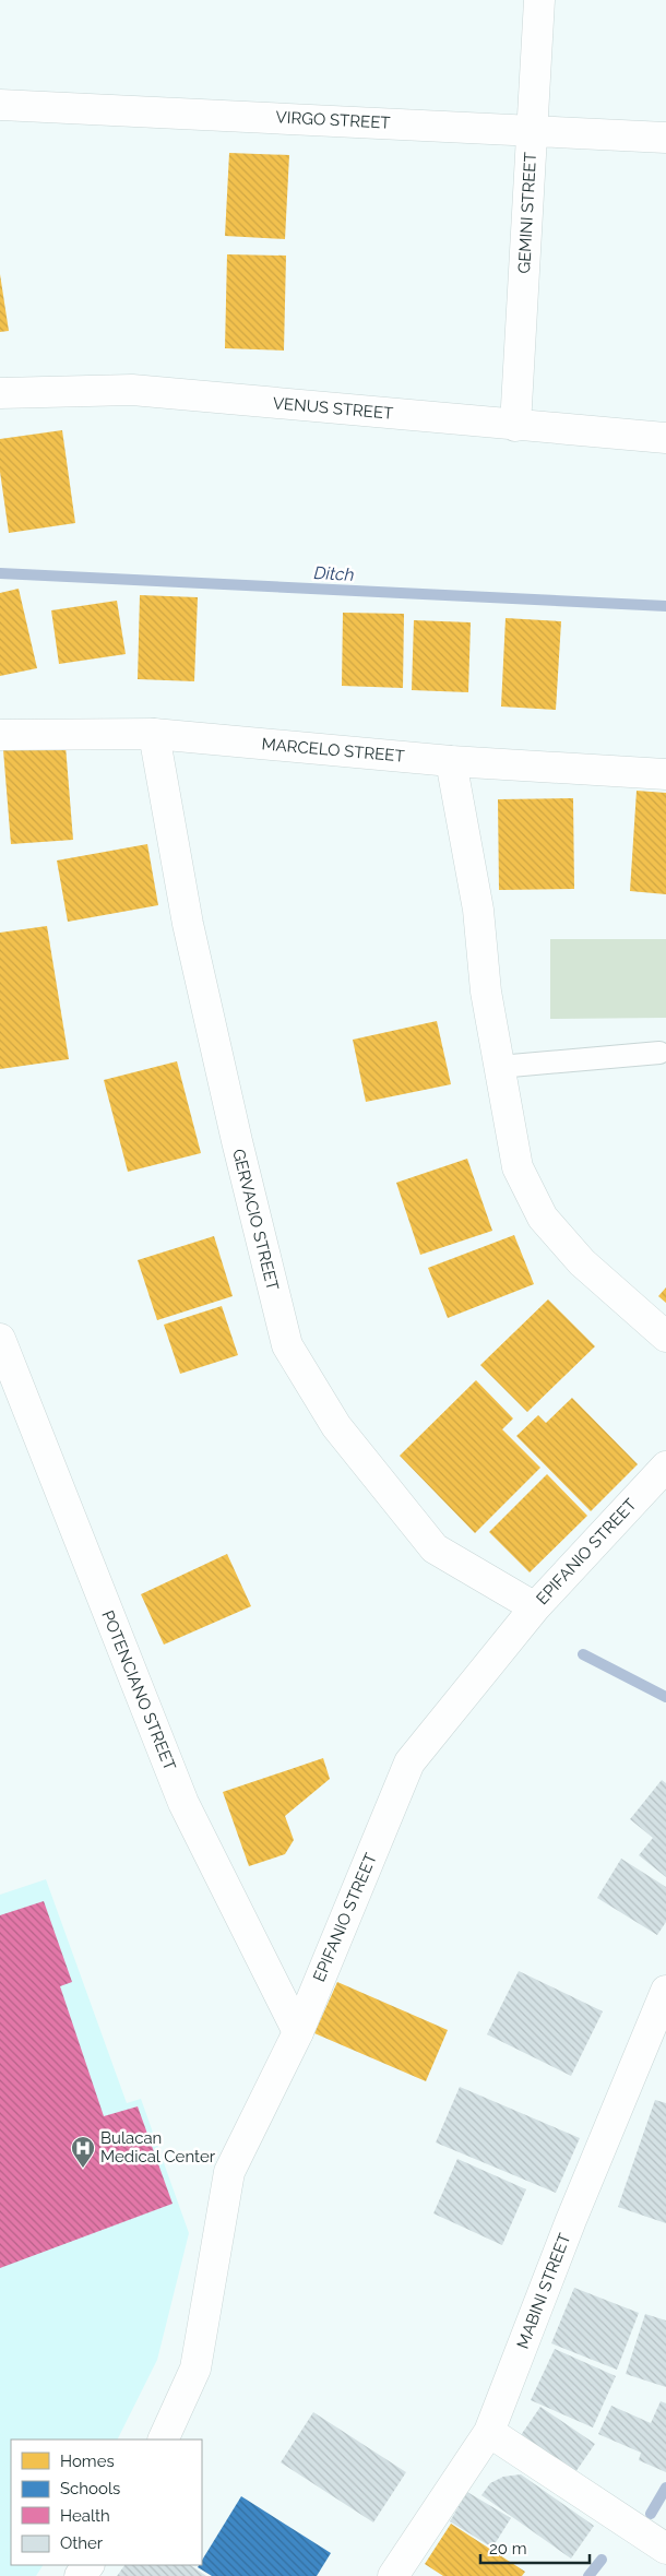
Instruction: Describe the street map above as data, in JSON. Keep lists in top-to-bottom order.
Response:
{
  "streets": {
    "street": [
      "VIRGO STREET",
      "GEMINI STREET",
      "VENUS STREET",
      "MARCELO STREET",
      "GERVACIO STREET",
      "EPIFANIO STREET",
      "POTENCIANO STREET",
      "MABINI STREET"
    ]
  },
  "crossings": [
    ["VIRGO STREET", "GEMINI STREET"],
    ["GEMINI STREET", "VENUS STREET"],
    ["MARCELO STREET", "GERVACIO STREET"],
    ["GERVACIO STREET", "EPIFANIO STREET"],
    ["EPIFANIO STREET", "POTENCIANO STREET"]
  ],
  "water": ["Ditch"],
  "places": {
    "hospital": ["Bulacan Medical Center"]
  },
  "legend": [
    "Homes",
    "Schools",
    "Health",
    "Other"
  ],
  "scale_bar": "20 m"
}
